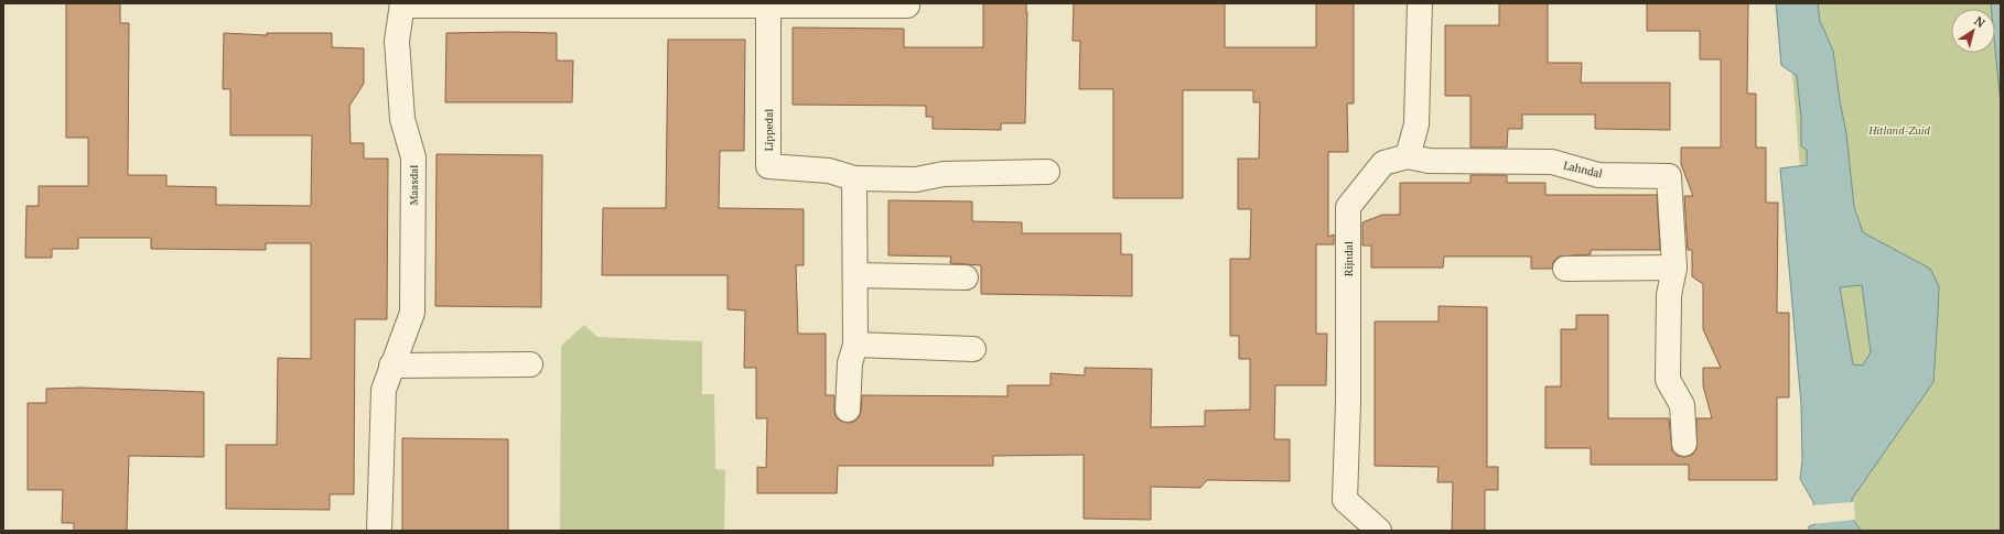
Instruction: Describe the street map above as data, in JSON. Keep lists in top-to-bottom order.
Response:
{
  "streets": {
    "street": [
      "Lippedal",
      "Lahndal",
      "Maasdal",
      "Rijndal"
    ]
  },
  "crossings": [
    ["Lahndal", "Rijndal"]
  ],
  "parks": ["Hitland-Zuid"],
  "north": "top right"
}
